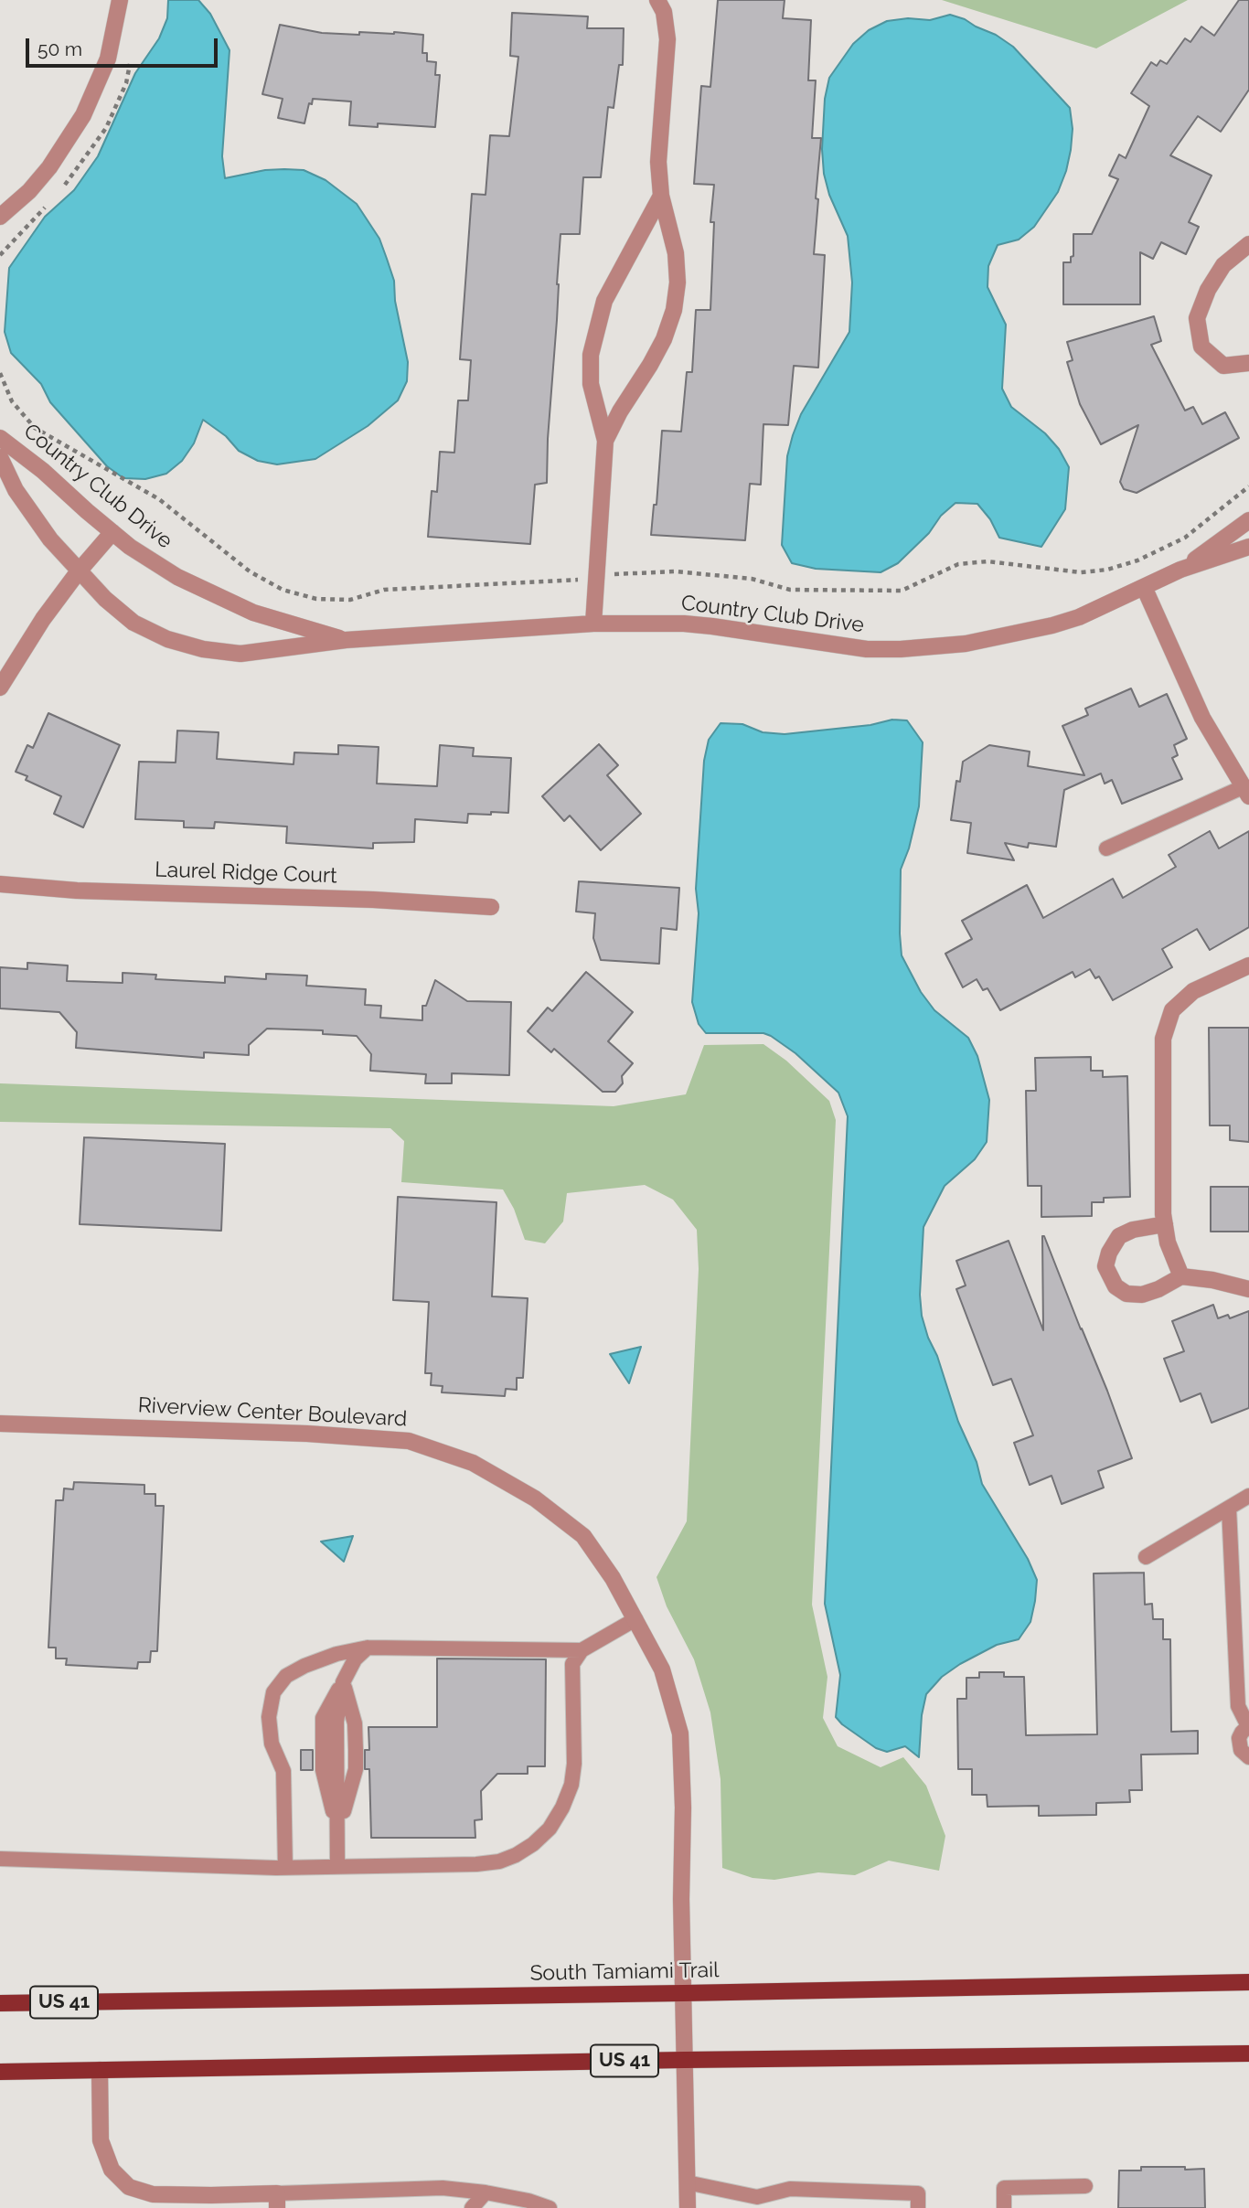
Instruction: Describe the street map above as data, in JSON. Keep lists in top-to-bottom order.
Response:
{
  "streets": {
    "main road": ["South Tamiami Trail", "US 41"],
    "street": ["Country Club Drive", "Laurel Ridge Court", "Riverview Center Boulevard"]
  },
  "crossings": [
    ["Riverview Center Boulevard", "South Tamiami Trail"],
    ["Riverview Center Boulevard", "US 41"]
  ],
  "scale_bar": "50 m"
}
